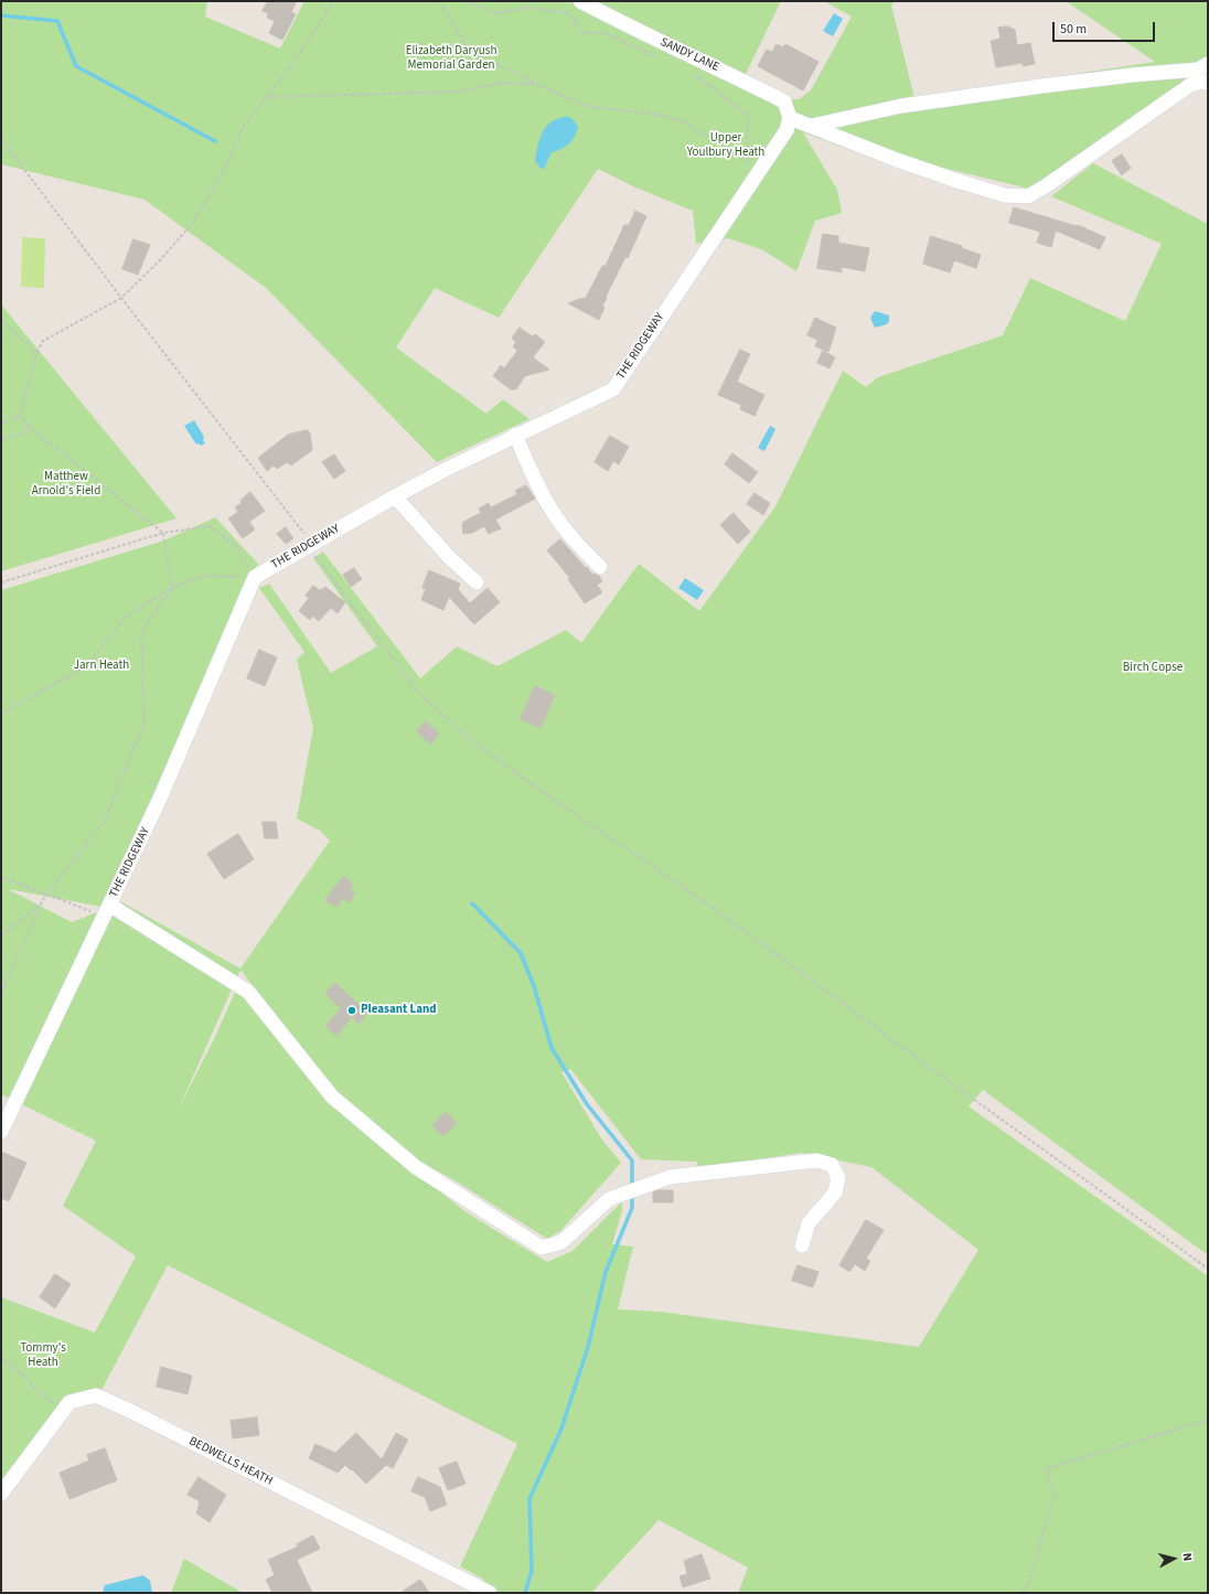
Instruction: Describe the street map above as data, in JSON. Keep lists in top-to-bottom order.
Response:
{
  "streets": {
    "street": ["SANDY LANE", "THE RIDGEWAY", "BEDWELLS HEATH"]
  },
  "crossings": [
    ["SANDY LANE", "THE RIDGEWAY"]
  ],
  "parks": [
    "Elizabeth Daryush Memorial Garden",
    "Upper Youlbury Heath",
    "Matthew Arnold's Field",
    "Jarn Heath",
    "Birch Copse",
    "Tommy's Heath"
  ],
  "places": ["Pleasant Land"],
  "scale_bar": "50 m",
  "north": "right"
}
